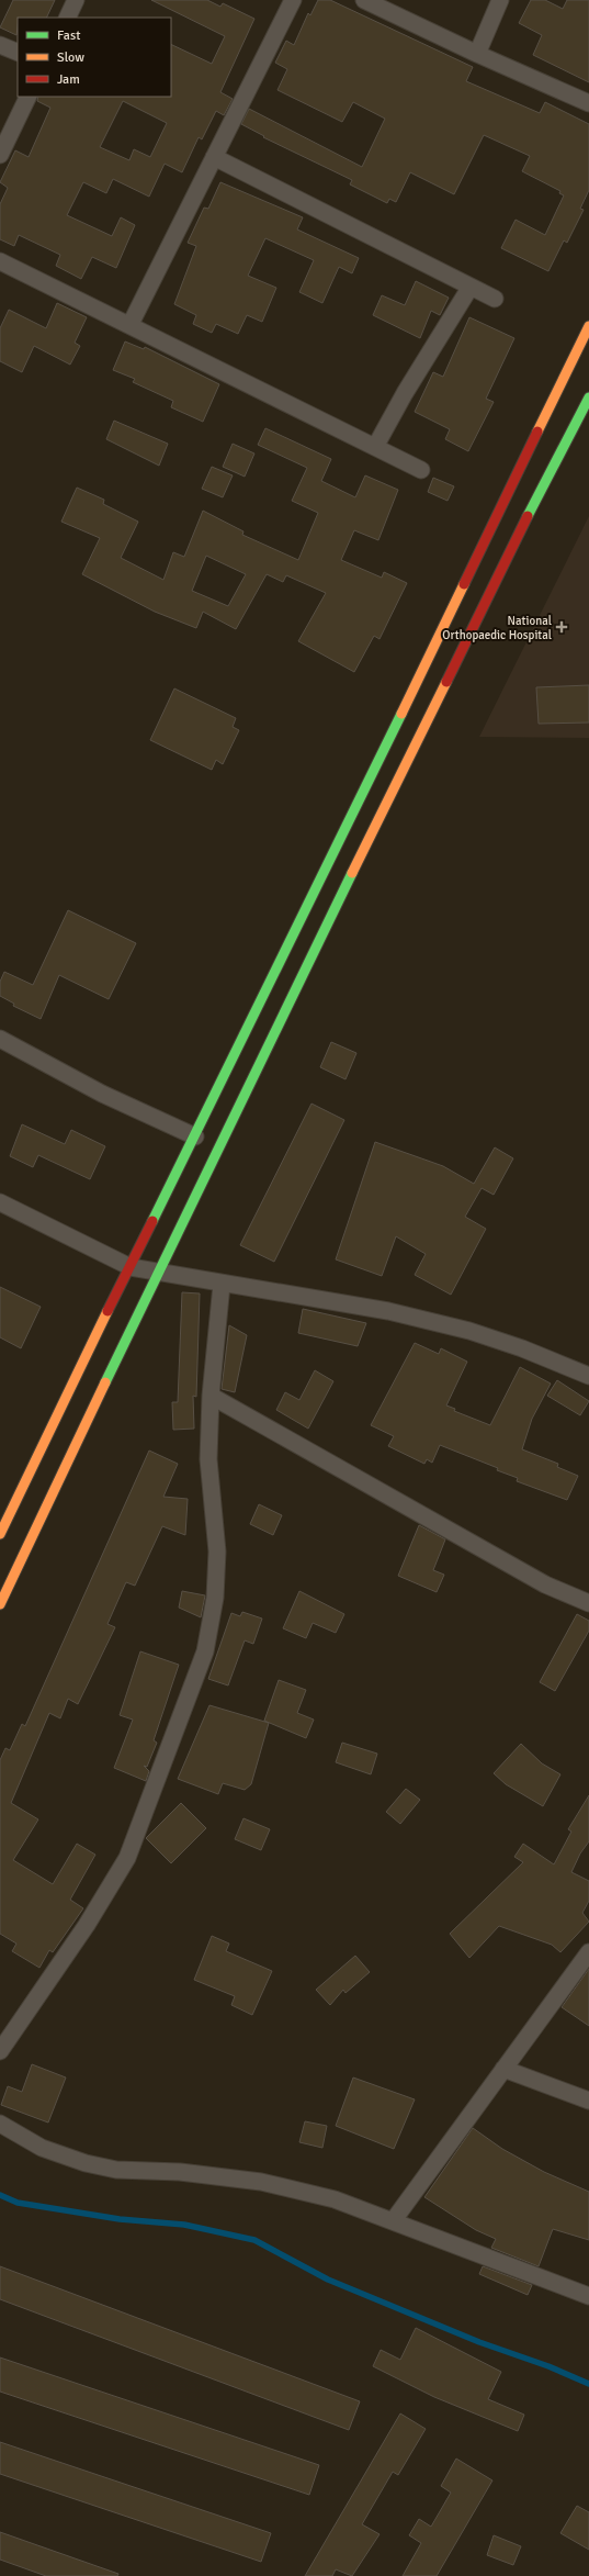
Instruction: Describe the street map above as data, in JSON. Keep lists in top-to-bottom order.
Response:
{
  "places": {
    "health": ["National Orthopaedic Hospital"]
  },
  "legend": ["Fast", "Slow", "Jam"]
}
